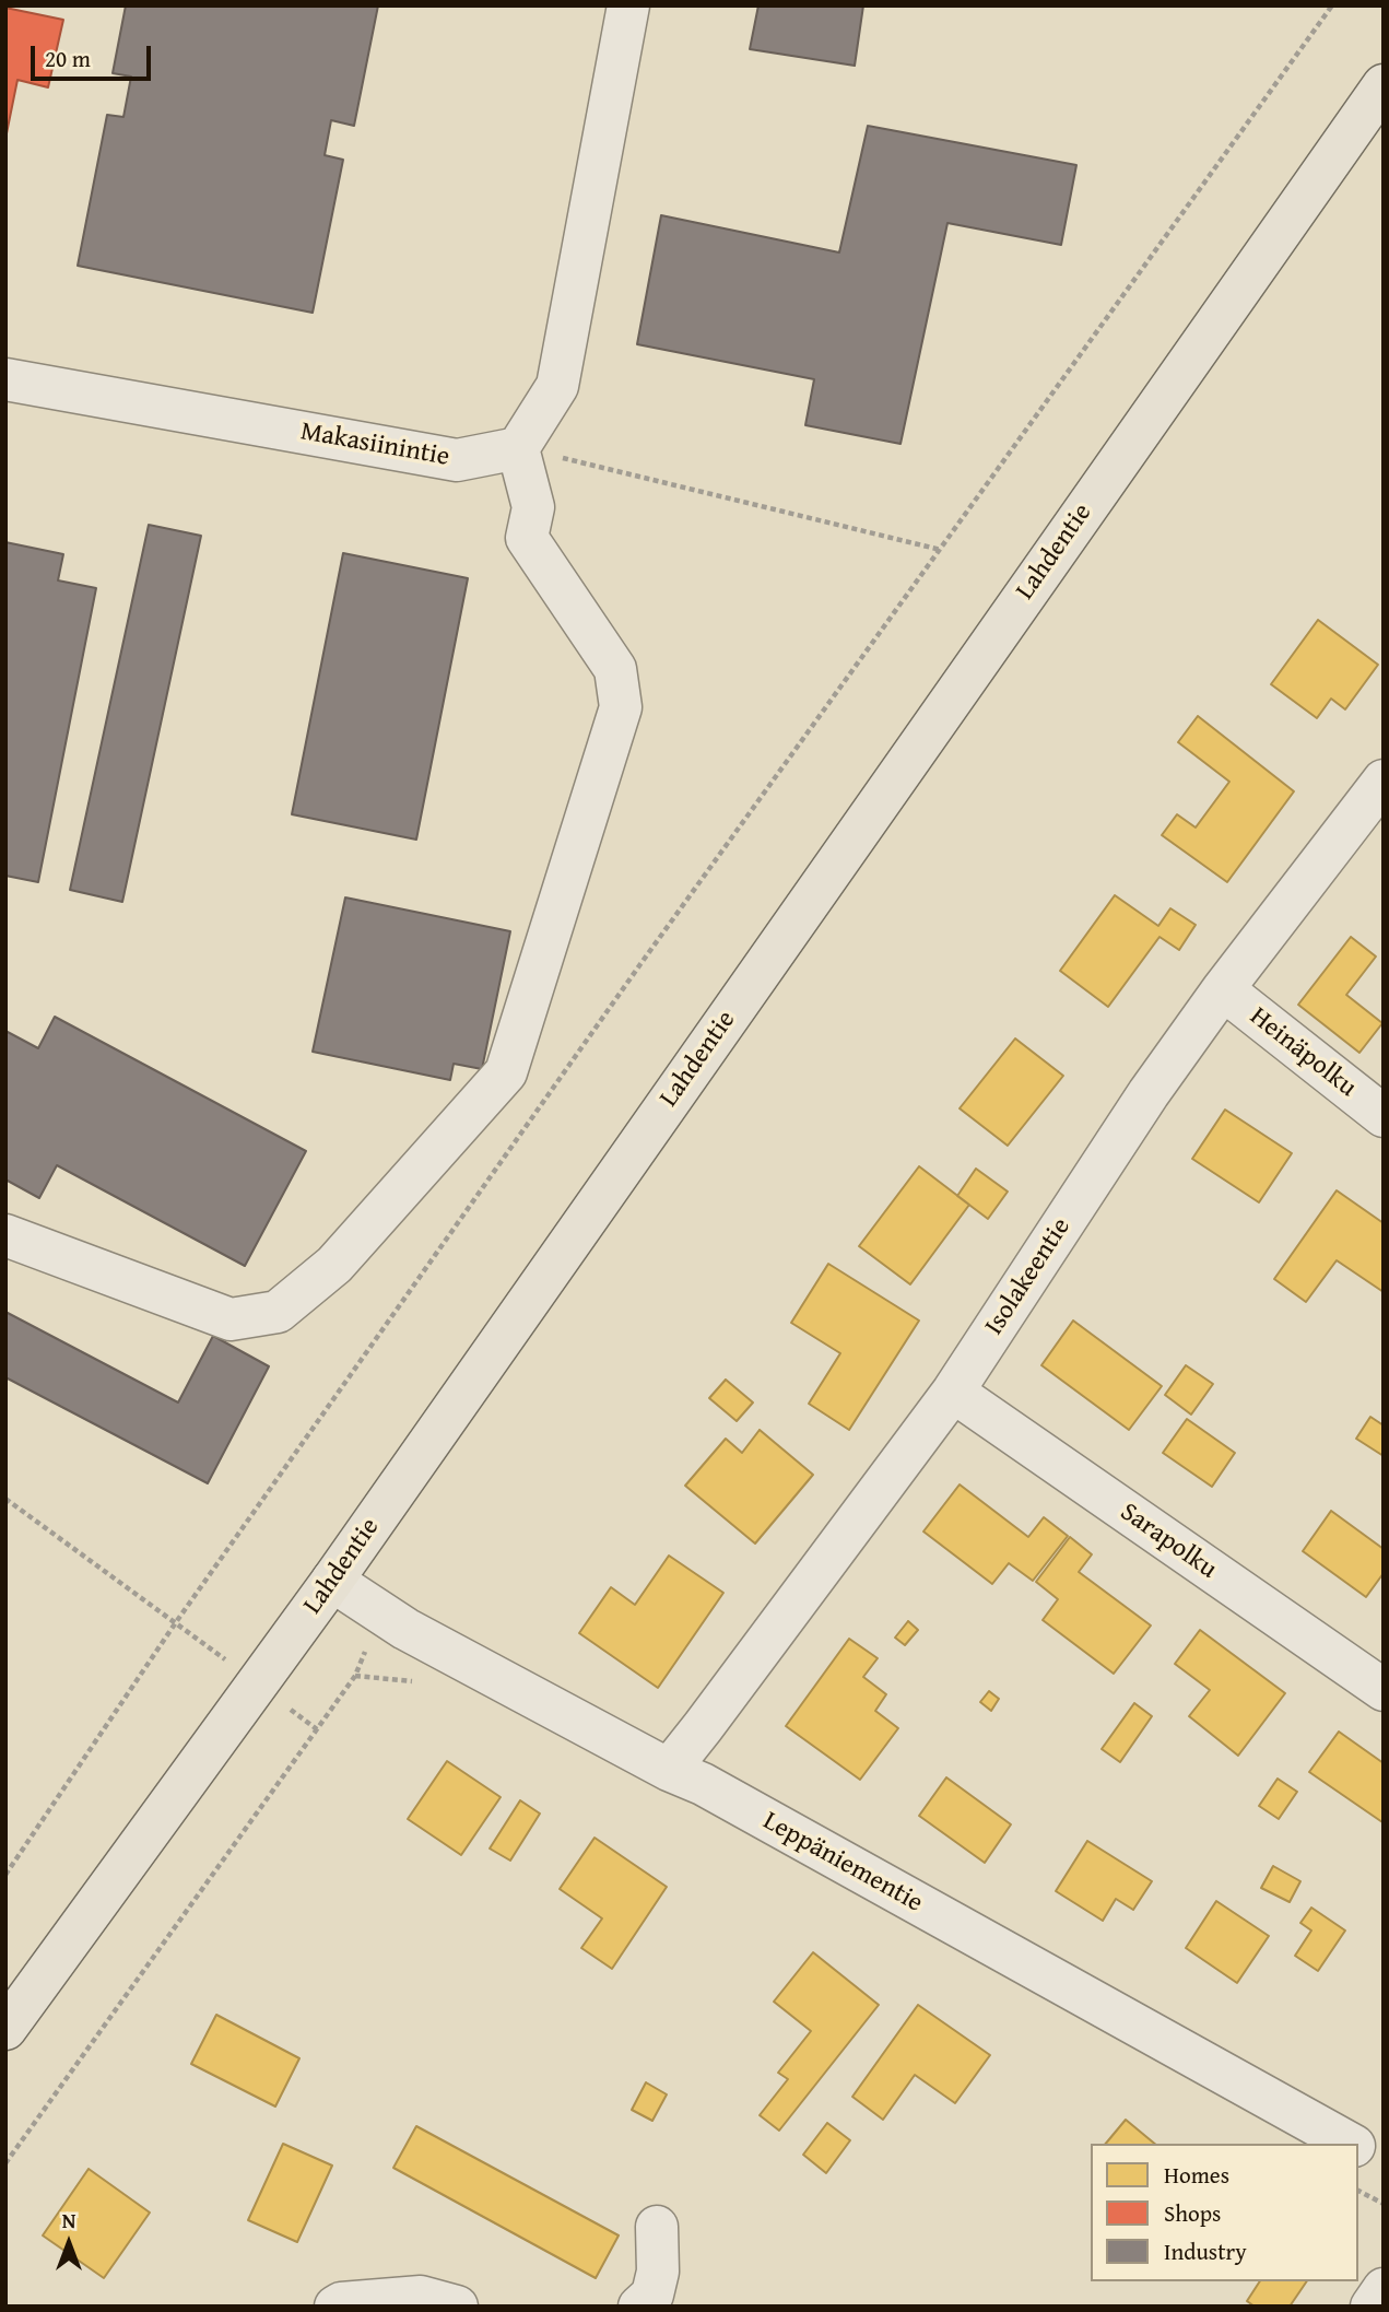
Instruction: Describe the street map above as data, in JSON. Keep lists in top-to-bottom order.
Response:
{
  "streets": {
    "main road": ["Lahdentie"],
    "street": [
      "Makasiinintie",
      "Heinäpolku",
      "Isolakeentie",
      "Sarapolku",
      "Leppäniementie"
    ]
  },
  "crossings": [
    ["Lahdentie", "Leppäniementie"],
    ["Heinäpolku", "Isolakeentie"],
    ["Isolakeentie", "Sarapolku"],
    ["Isolakeentie", "Leppäniementie"]
  ],
  "legend": ["Homes", "Shops", "Industry"],
  "scale_bar": "20 m",
  "north": "top"
}
